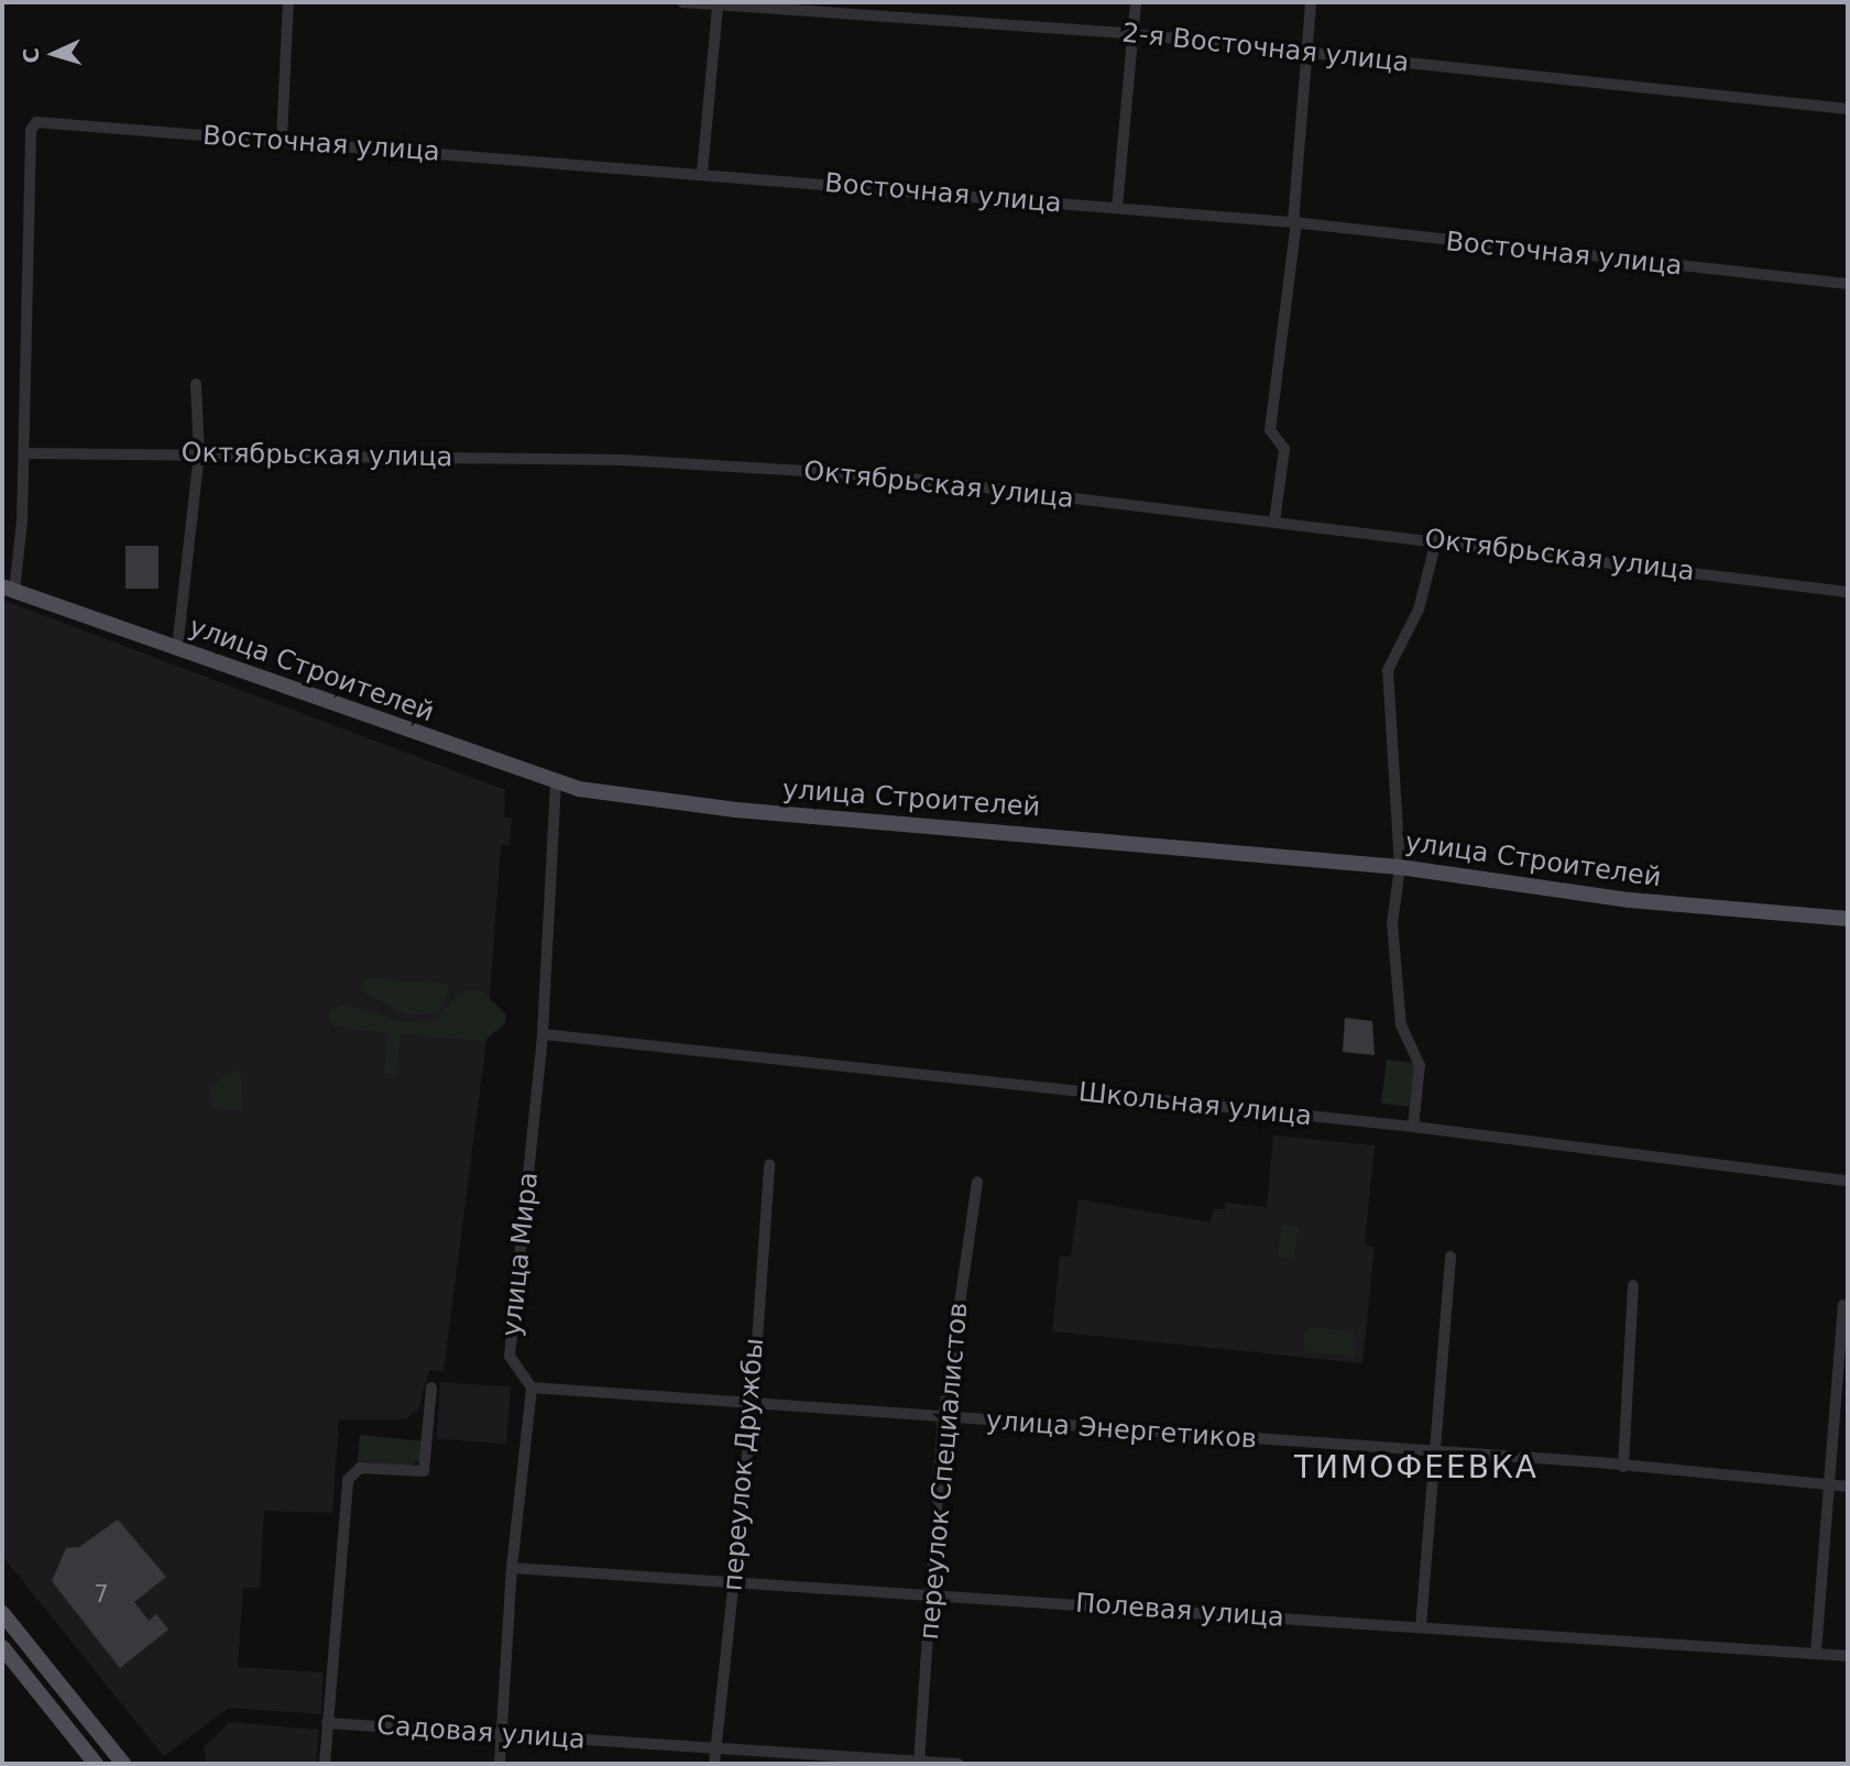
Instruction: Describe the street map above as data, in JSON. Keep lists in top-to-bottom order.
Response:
{
  "streets": {
    "main road": ["улица Строителей"],
    "street": [
      "2-я Восточная улица",
      "Восточная улица",
      "Октябрьская улица",
      "Школьная улица",
      "улица Мира",
      "улица Энергетиков",
      "переулок Дружбы",
      "переулок Специалистов",
      "Полевая улица",
      "Садовая улица"
    ]
  },
  "crossings": [
    ["Восточная улица", "Октябрьская улица"],
    ["улица Строителей", "улица Мира"],
    ["Школьная улица", "улица Мира"],
    ["улица Мира", "улица Энергетиков"],
    ["улица Энергетиков", "переулок Дружбы"],
    ["улица Энергетиков", "переулок Специалистов"],
    ["переулок Дружбы", "Полевая улица"],
    ["переулок Дружбы", "Садовая улица"],
    ["переулок Специалистов", "Полевая улица"],
    ["переулок Специалистов", "Садовая улица"]
  ],
  "districts": ["ТИМОФЕЕВКА"],
  "house_numbers": ["7"],
  "north": "left"
}
